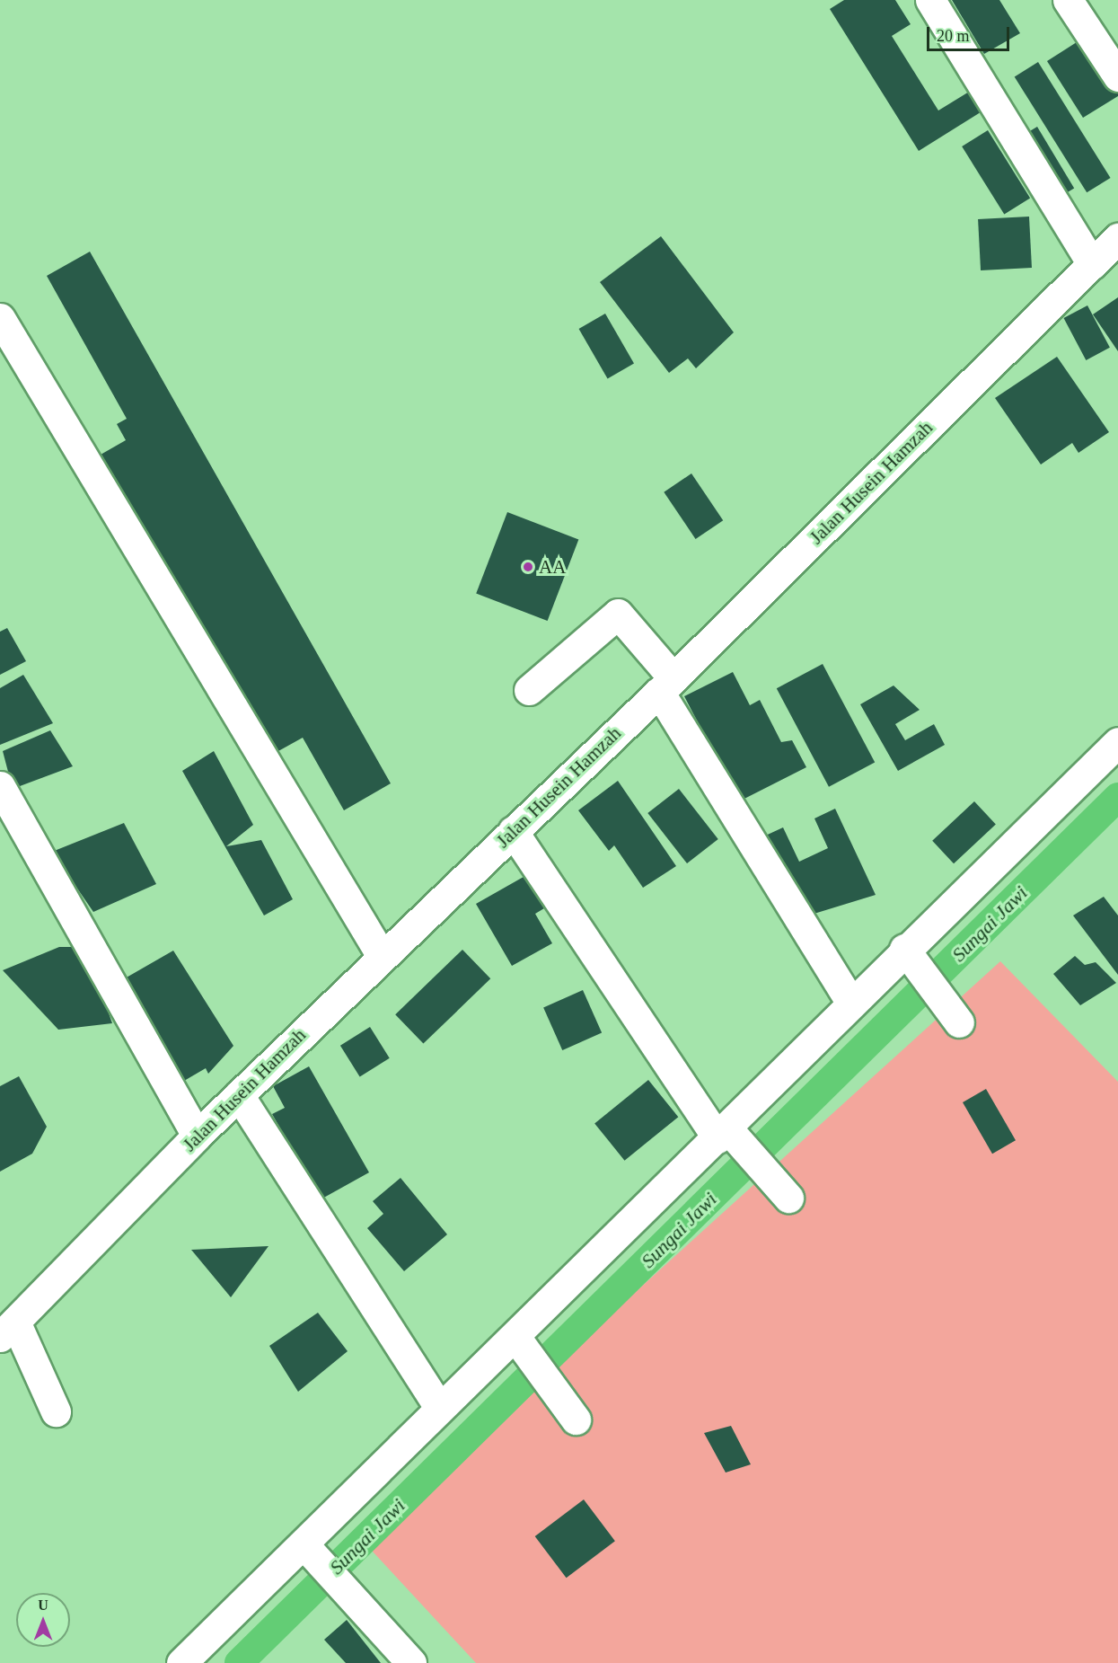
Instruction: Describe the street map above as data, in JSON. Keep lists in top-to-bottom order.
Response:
{
  "streets": {
    "street": ["Jalan Husein Hamzah"]
  },
  "water": ["Sungai Jawi"],
  "places": ["AA"],
  "scale_bar": "20 m",
  "north": "top"
}
